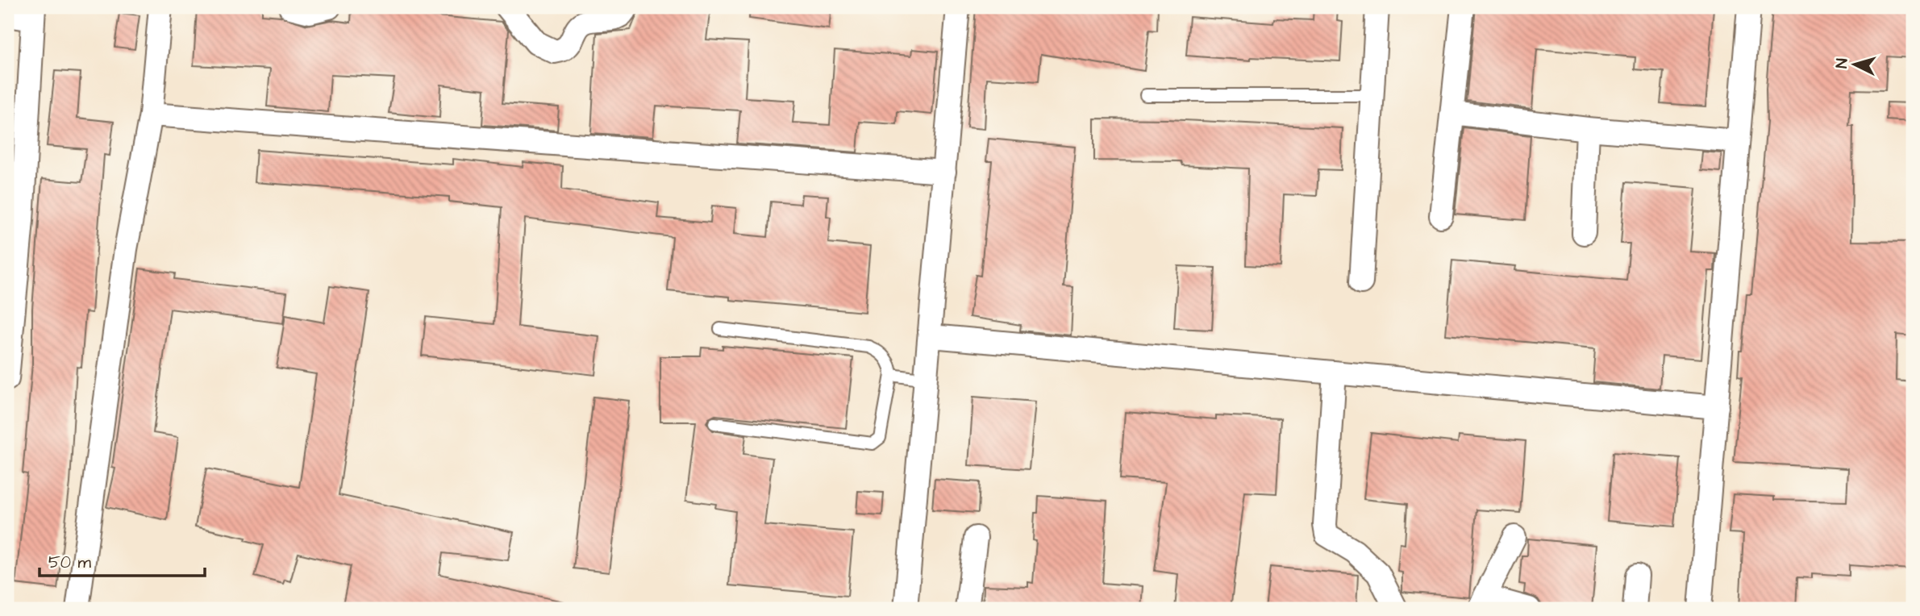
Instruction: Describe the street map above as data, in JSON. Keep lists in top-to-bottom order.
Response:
{
  "scale_bar": "50 m",
  "north": "left"
}
